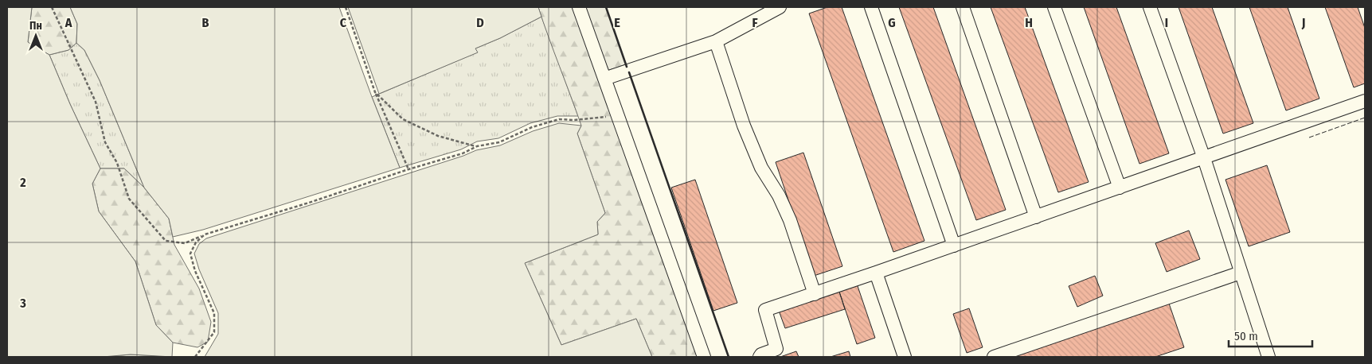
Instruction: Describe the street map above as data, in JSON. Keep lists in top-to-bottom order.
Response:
{
  "scale_bar": "50 m",
  "north": "top",
  "grid": {
    "columns": [
      "A",
      "B",
      "C",
      "D",
      "E",
      "F",
      "G",
      "H",
      "I",
      "J"
    ],
    "rows": ["2", "3"]
  }
}
